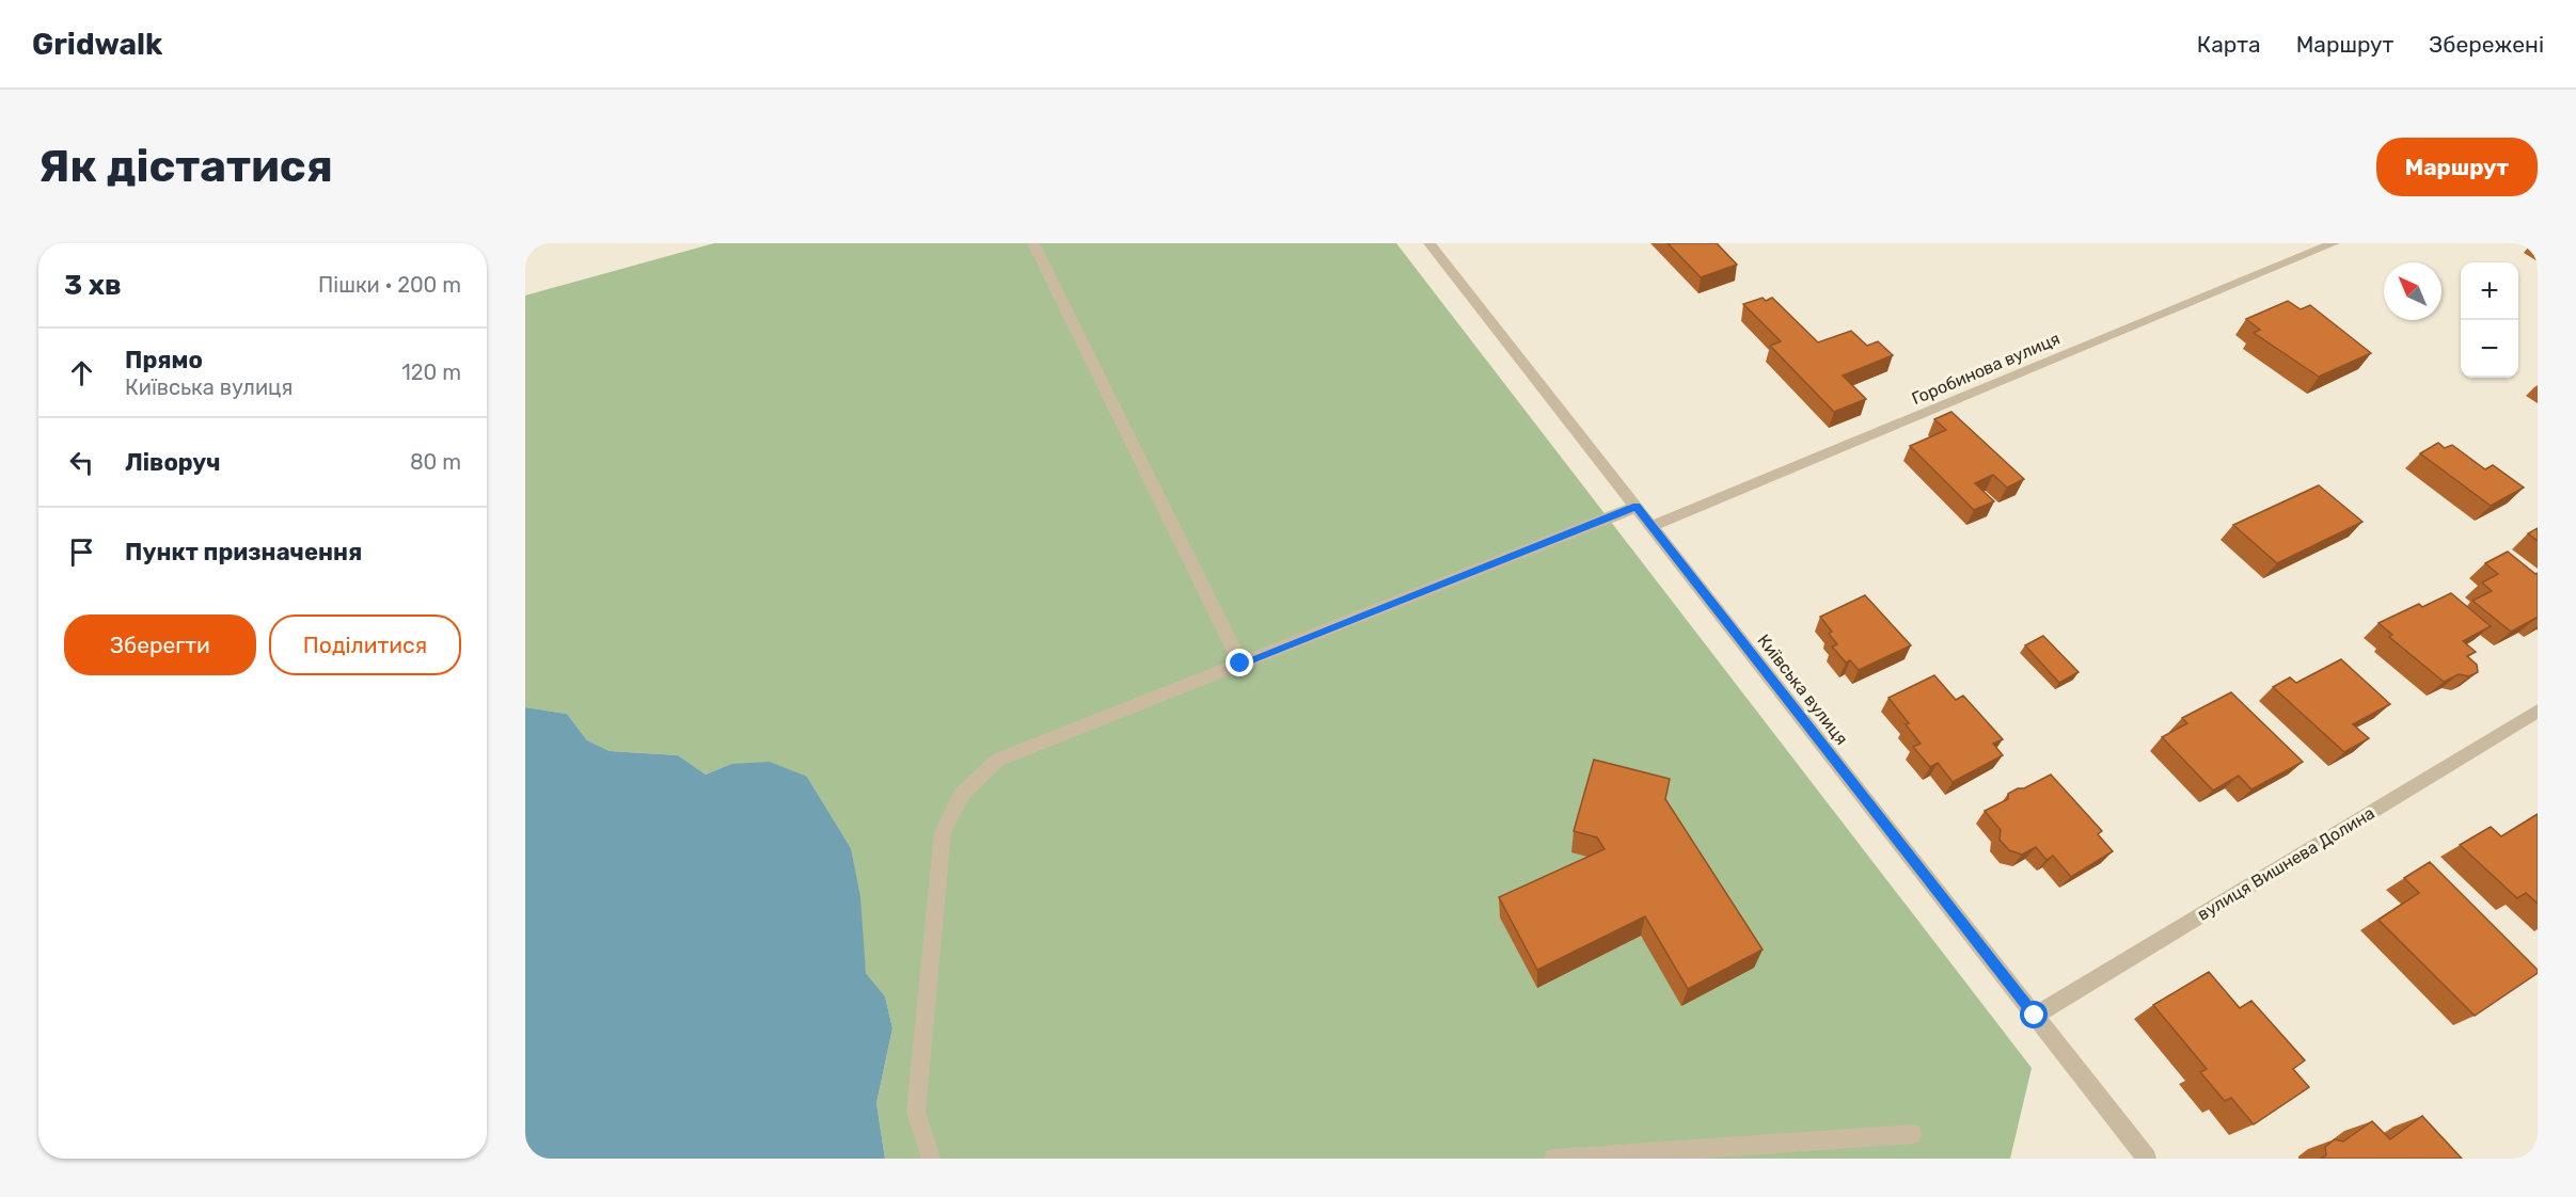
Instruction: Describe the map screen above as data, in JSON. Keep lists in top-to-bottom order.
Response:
{
  "streets": {
    "street": ["Горобинова вулиця", "Київська вулиця", "вулиця Вишнева Долина"]
  },
  "crossings": [
    ["Горобинова вулиця", "Київська вулиця"],
    ["Київська вулиця", "вулиця Вишнева Долина"]
  ],
  "north": "top left",
  "page": {
    "header": "Gridwalk",
    "nav": ["Карта", "Маршрут", "Збережені"],
    "buttons": [
      "Маршрут",
      ["Зберегти", "Поділитися"]
    ],
    "title": "Як дістатися",
    "heading": ["3 хв", "Пішки · 200 m"],
    "map_buttons": ["+", "−"],
    "list": [
      ["Прямо", "Київська вулиця", "120 m"],
      ["Ліворуч", "80 m"],
      "Пункт призначення"
    ]
  }
}
